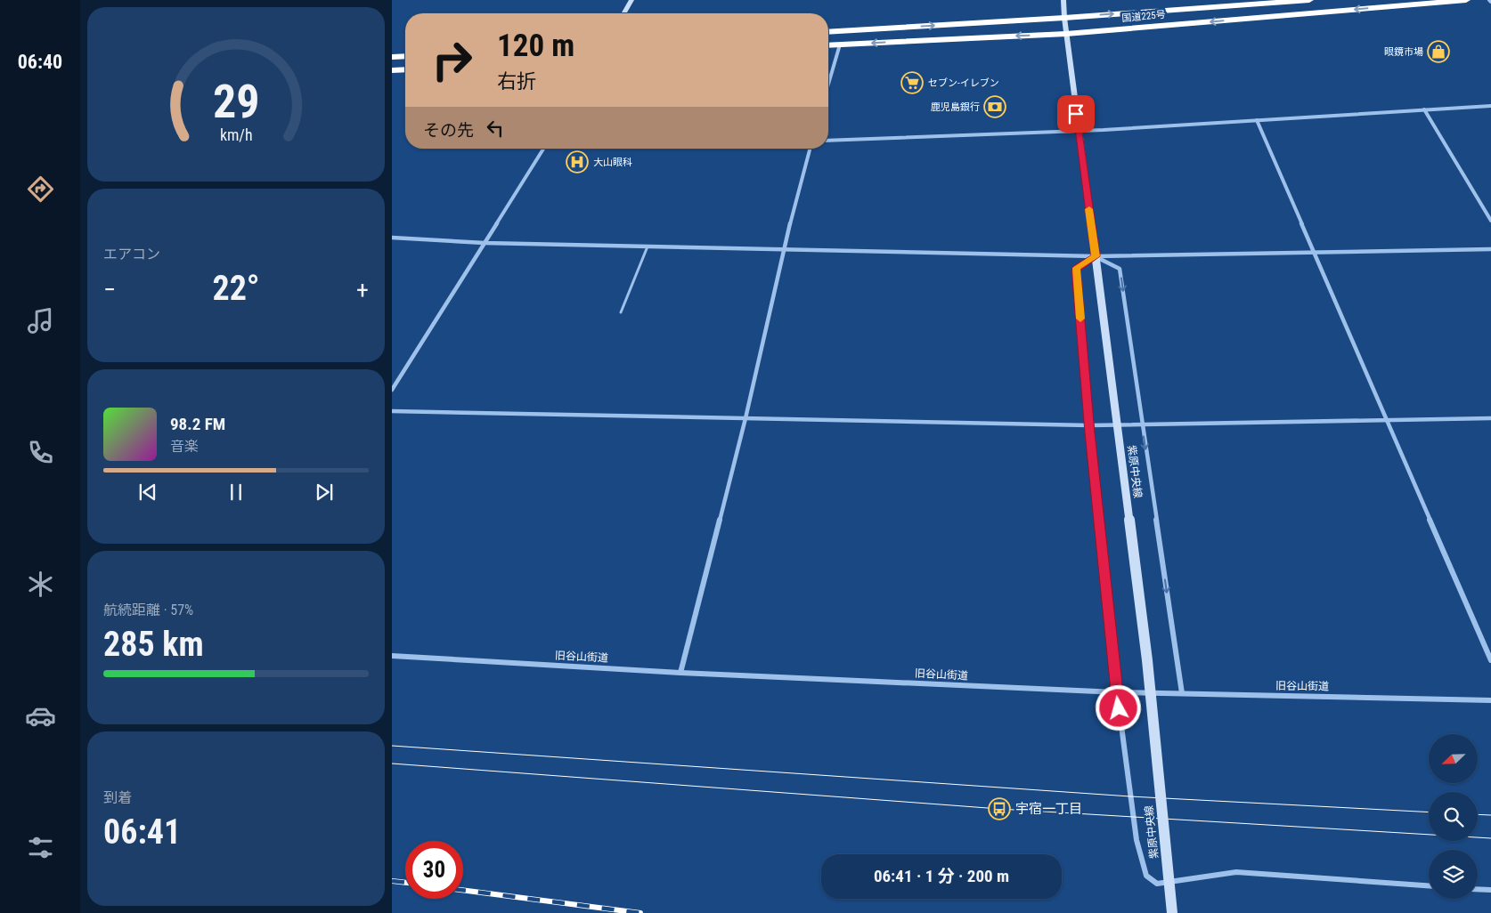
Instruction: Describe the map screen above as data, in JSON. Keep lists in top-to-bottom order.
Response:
{
  "streets": {
    "highway": ["国道225号"],
    "street": ["紫原中央線", "旧谷山街道"]
  },
  "crossings": [
    ["国道225号", "紫原中央線"]
  ],
  "places": {
    "shop": ["眼鏡市場"],
    "supermarket": ["セブン-イレブン"],
    "bank": ["鹿児島銀行"],
    "hospital": ["大山眼科"],
    "bus stop": ["宇宿一丁目"]
  },
  "north": "bottom left",
  "page": {
    "tabs": "06:40",
    "turn": ["120 m", "右折"],
    "then": "その先",
    "tile": [
      "エアコン",
      ["航続距離 · 57%", "285 km"],
      ["到着", "06:41"]
    ],
    "heat": ["−", "22°", "+"],
    "song": ["98.2 FM", "音楽"],
    "limit": "30",
    "trip": "06:41 · 1 分 · 200 m",
    "gauge": ["29", "km/h"]
  }
}
